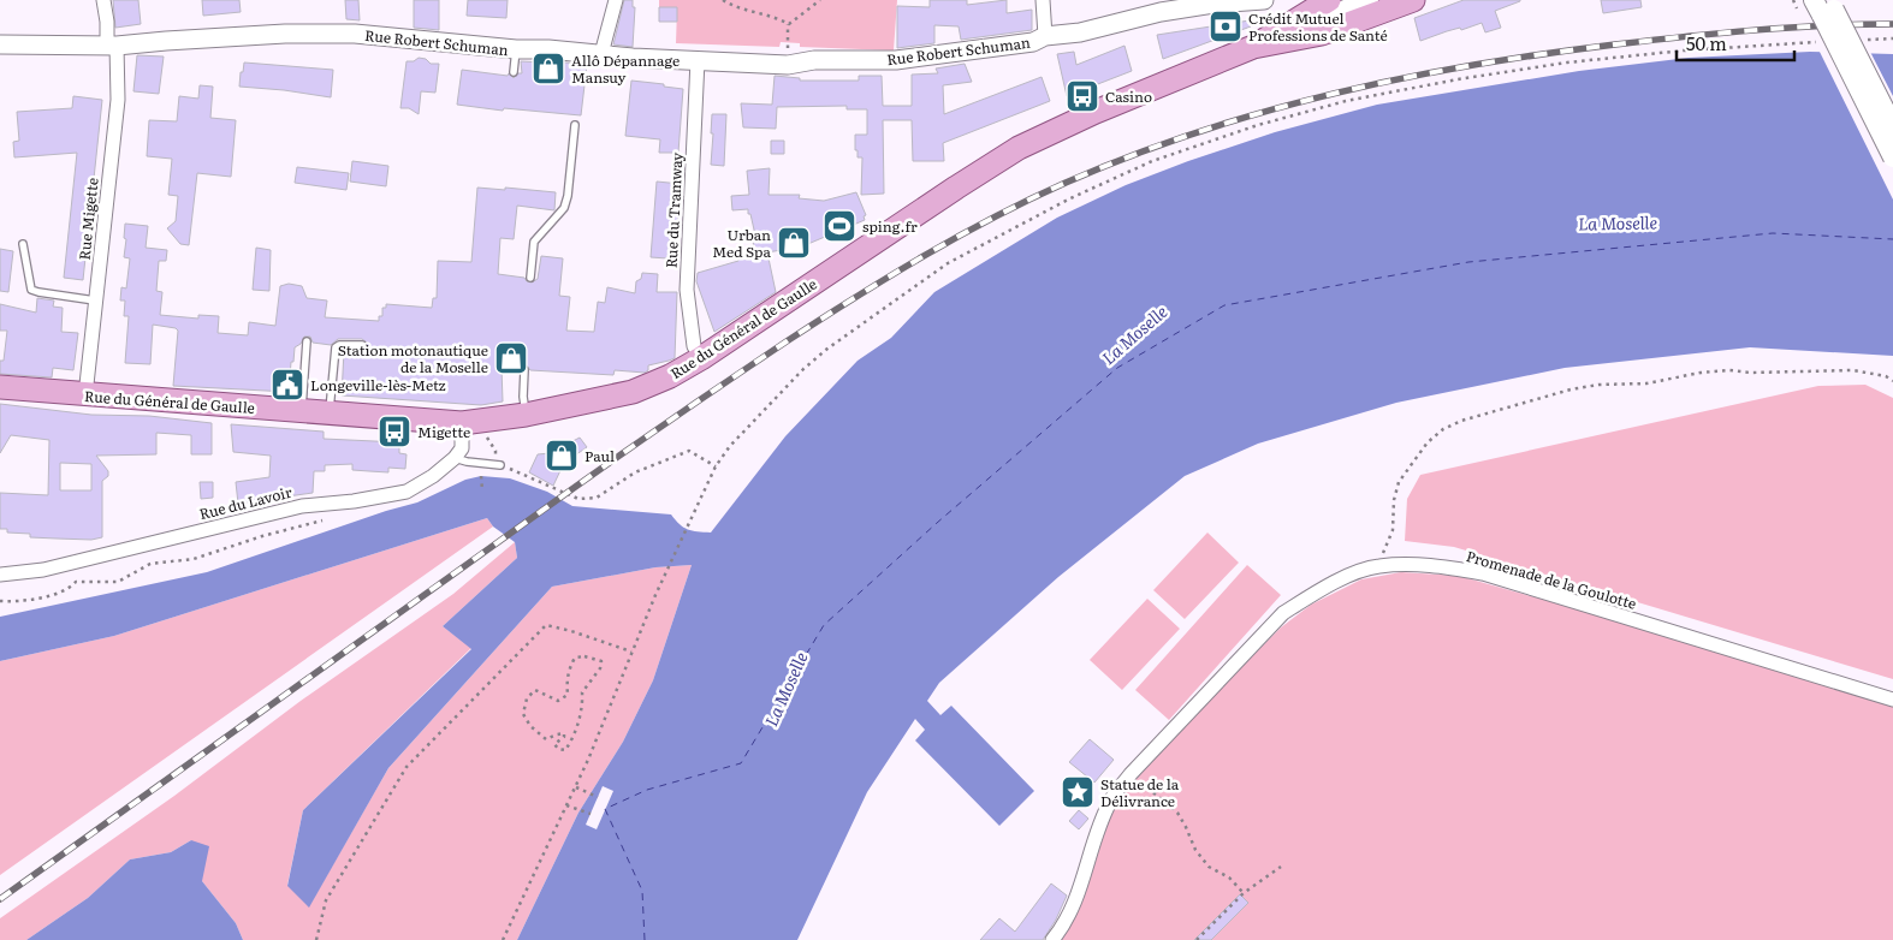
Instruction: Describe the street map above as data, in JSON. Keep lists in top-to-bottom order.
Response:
{
  "streets": {
    "main road": ["Rue du Général de Gaulle"],
    "street": [
      "Rue Robert Schuman",
      "Rue du Tramway",
      "Rue Migette",
      "Rue du Lavoir",
      "Promenade de la Goulotte"
    ]
  },
  "crossings": [
    ["Rue Robert Schuman", "Rue du Tramway"],
    ["Rue Robert Schuman", "Rue Migette"],
    ["Rue du Tramway", "Rue du Général de Gaulle"],
    ["Rue Migette", "Rue du Général de Gaulle"]
  ],
  "water": ["La Moselle"],
  "places": {
    "bank": ["Crédit Mutuel Professions de Santé"],
    "shop": [
      "Allô Dépannage Mansuy",
      "Urban Med Spa",
      "Station motonautique de la Moselle",
      "Paul"
    ],
    "bus stop": ["Casino", "Migette"],
    "sports": ["sping.fr"],
    "public building": ["Longeville-lès-Metz"],
    "place": ["Statue de la Délivrance"]
  },
  "scale_bar": "50 m"
}
